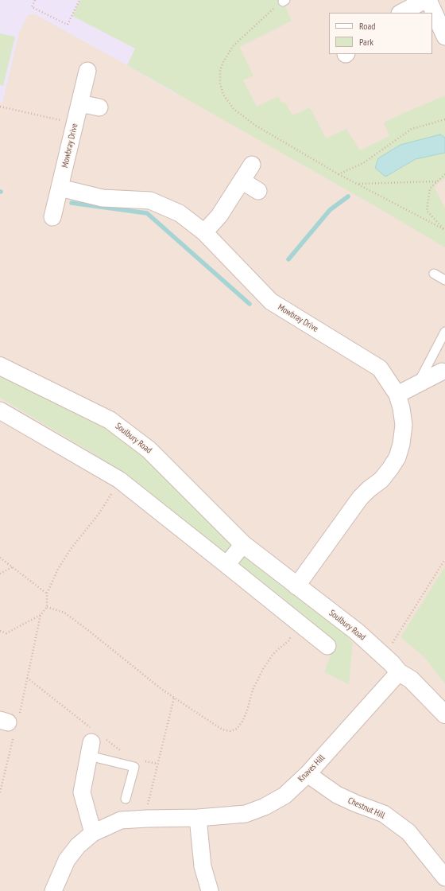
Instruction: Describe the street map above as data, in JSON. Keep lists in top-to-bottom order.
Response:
{
  "streets": {
    "street": [
      "Mowbray Drive",
      "Soulbury Road",
      "Knaves Hill",
      "Chestnut Hill"
    ]
  },
  "crossings": [
    ["Mowbray Drive", "Soulbury Road"],
    ["Soulbury Road", "Knaves Hill"],
    ["Knaves Hill", "Chestnut Hill"]
  ],
  "legend": ["Road", "Park"]
}
